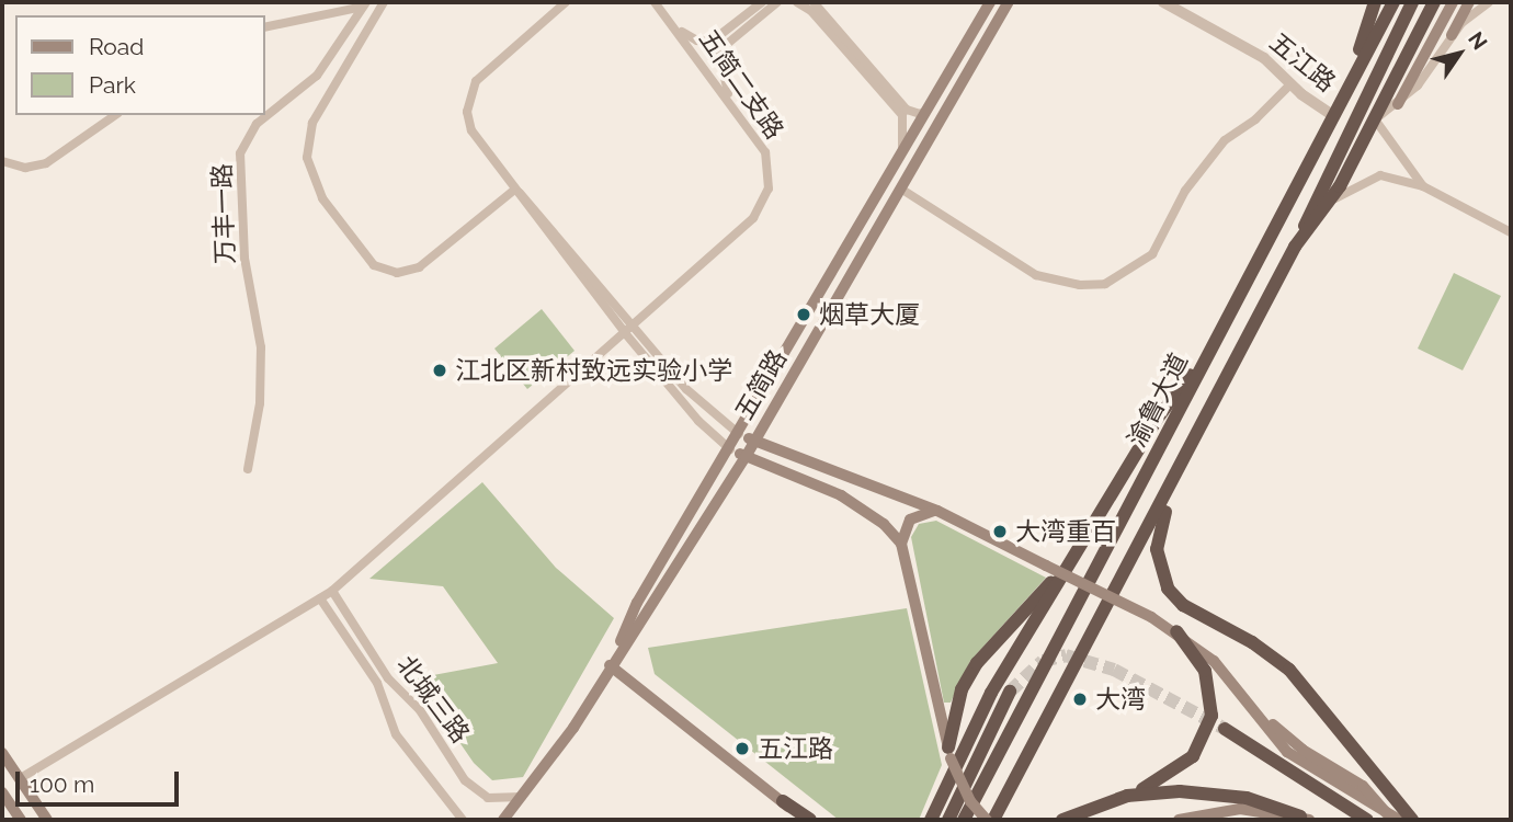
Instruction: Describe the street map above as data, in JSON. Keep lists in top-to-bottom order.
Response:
{
  "streets": {
    "highway": ["渝鲁大道"],
    "main road": ["五简路"],
    "street": [
      "五江路",
      "五简二支路",
      "万丰一路",
      "北城三路"
    ]
  },
  "crossings": [
    ["五江路", "渝鲁大道"],
    ["五简二支路", "北城三路"],
    ["五简路", "北城三路"]
  ],
  "places": [
    "烟草大厦",
    "江北区新村致远实验小学",
    "大湾重百",
    "大湾",
    "五江路"
  ],
  "legend": ["Road", "Park"],
  "scale_bar": "100 m",
  "north": "top right"
}
